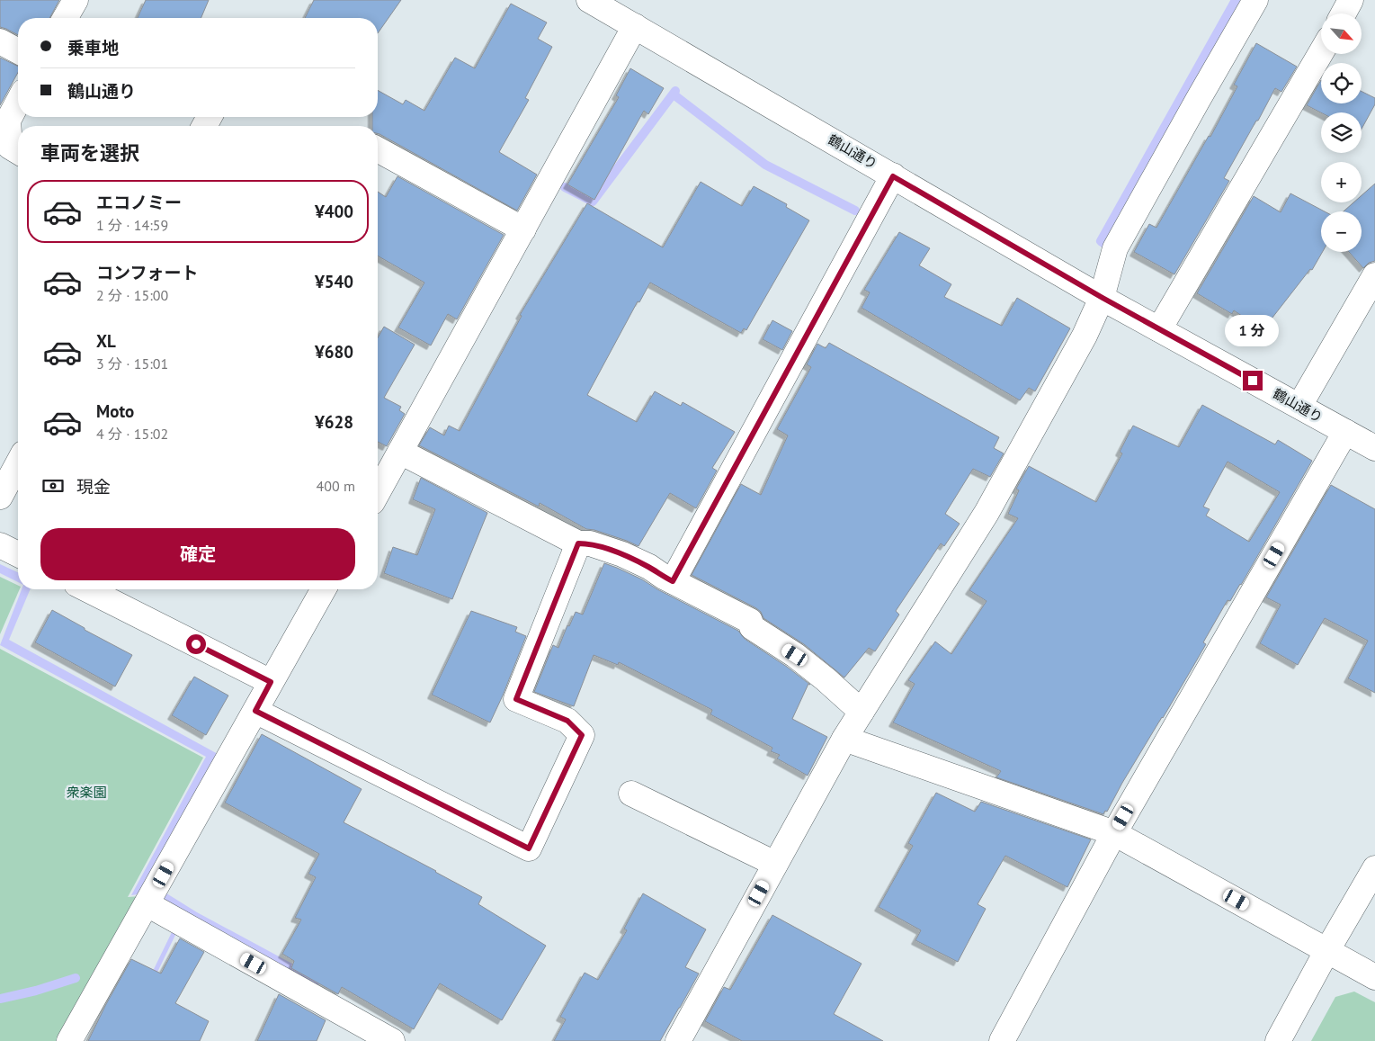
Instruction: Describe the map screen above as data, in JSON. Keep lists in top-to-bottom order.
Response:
{
  "streets": {
    "street": ["鶴山通り"]
  },
  "parks": ["衆楽園"],
  "north": "bottom right",
  "page": {
    "map_buttons": ["+", "−"],
    "banner": ["乗車地", "鶴山通り"],
    "heading": "車両を選択",
    "list": [
      {
        "name": "エコノミー",
        "note": "1 分 · 14:59",
        "value": "¥400"
      },
      {
        "name": "コンフォート",
        "note": "2 分 · 15:00",
        "value": "¥540"
      },
      {
        "name": "XL",
        "note": "3 分 · 15:01",
        "value": "¥680"
      },
      {
        "name": "Moto",
        "note": "4 分 · 15:02",
        "value": "¥628"
      }
    ],
    "bubble": "1 分",
    "pay": ["現金", "400 m"],
    "buttons": "確定"
  }
}
